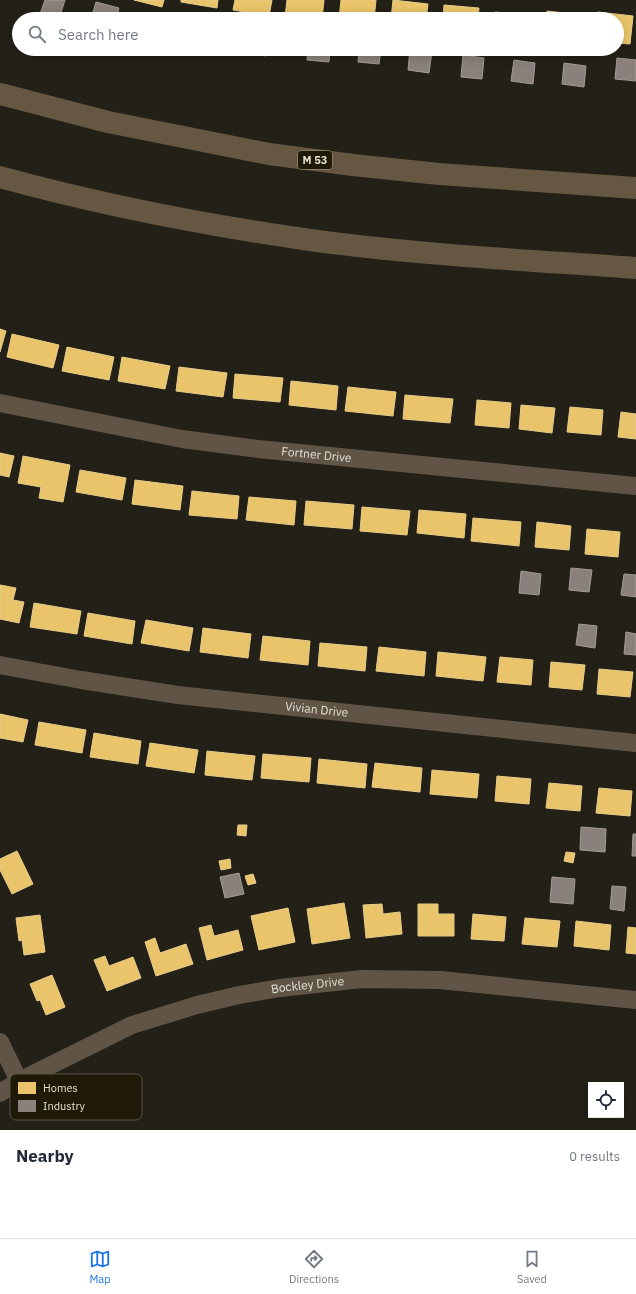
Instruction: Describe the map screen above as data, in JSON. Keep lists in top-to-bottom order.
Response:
{
  "streets": {
    "highway": ["M 53"],
    "street": ["Fortner Drive", "Vivian Drive", "Bockley Drive"]
  },
  "legend": ["Homes", "Industry"],
  "page": {
    "search": "Search here",
    "heading": ["Nearby", "0 results"],
    "nav": ["Map", "Directions", "Saved"]
  }
}
